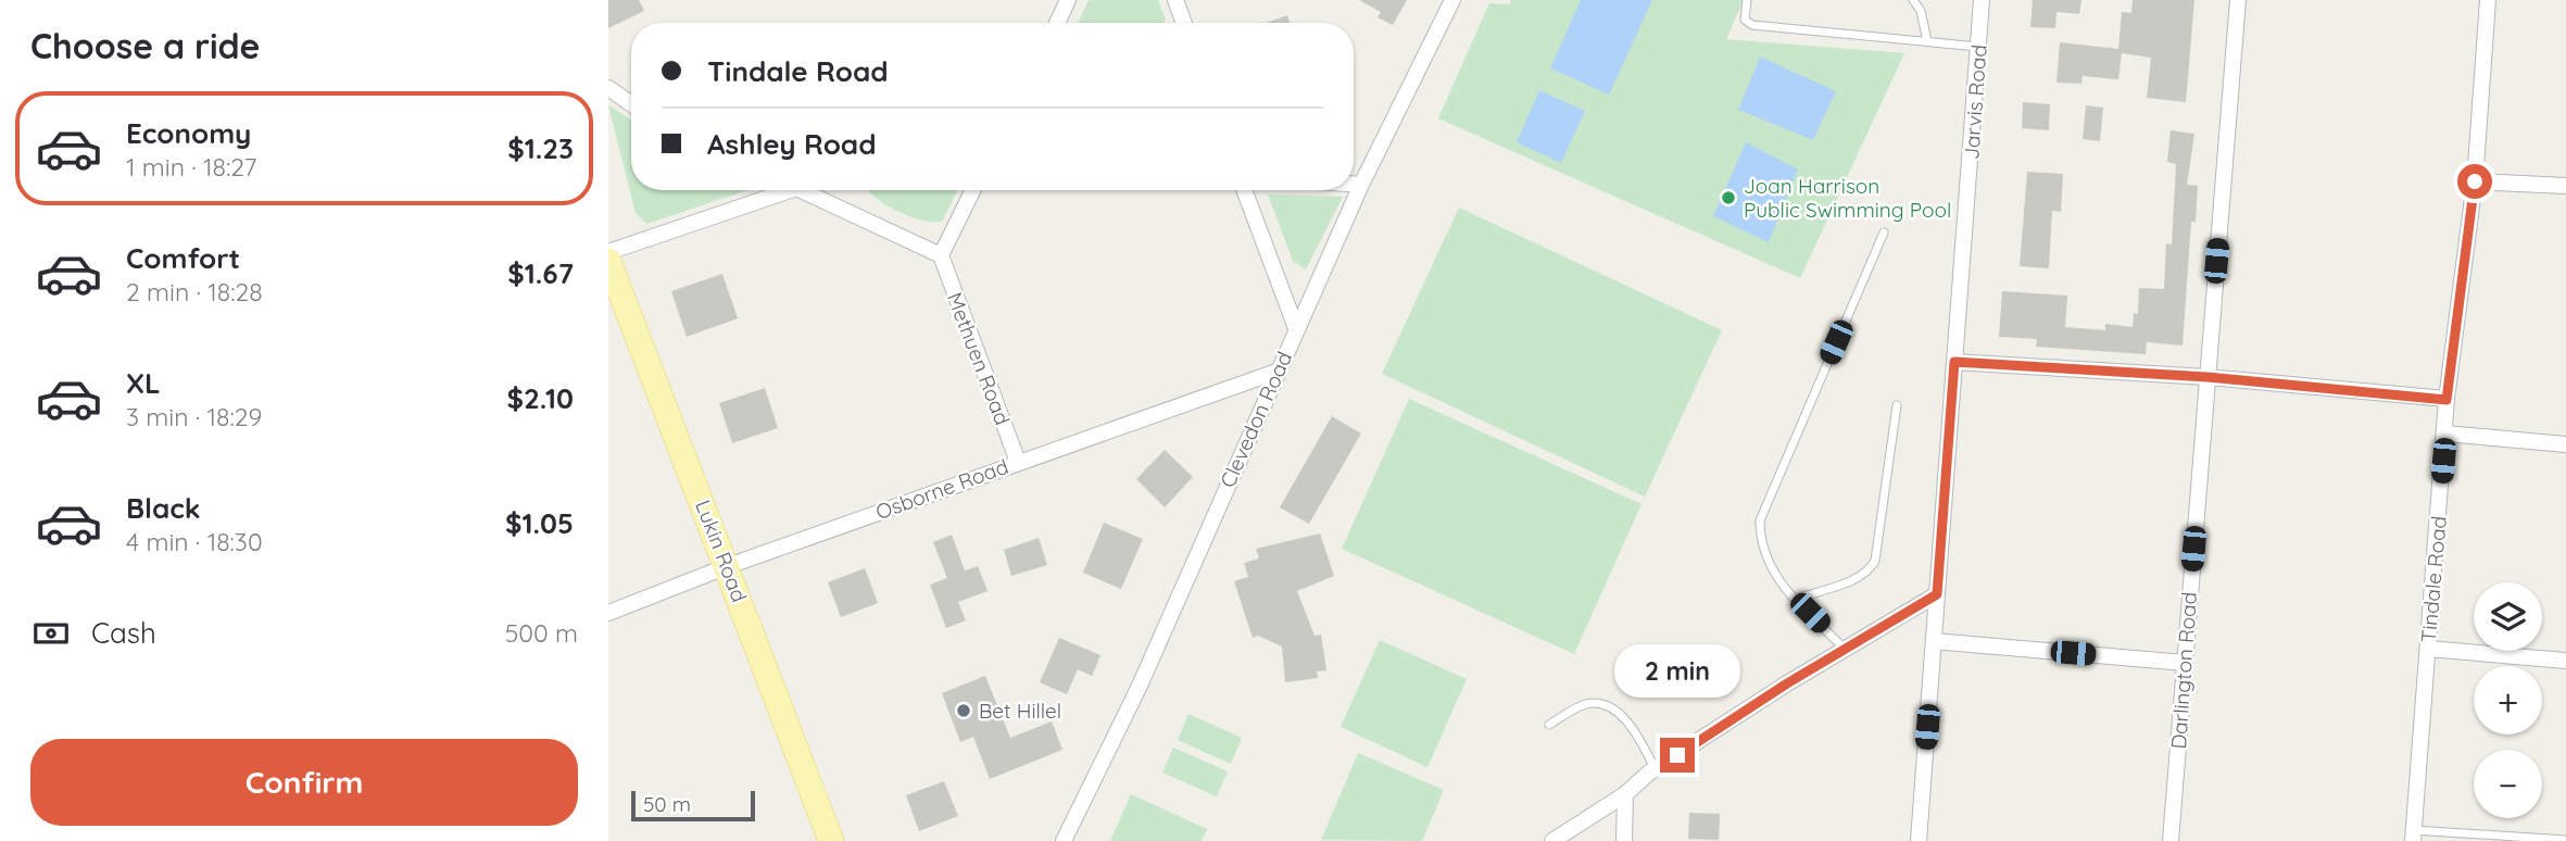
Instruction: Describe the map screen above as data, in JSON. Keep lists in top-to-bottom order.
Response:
{
  "streets": {
    "main road": ["Lukin Road"],
    "street": [
      "Jarvis Road",
      "Methuen Road",
      "Clevedon Road",
      "Osborne Road",
      "Tindale Road",
      "Darlington Road"
    ]
  },
  "crossings": [
    ["Methuen Road", "Osborne Road"],
    ["Clevedon Road", "Osborne Road"],
    ["Osborne Road", "Lukin Road"]
  ],
  "places": ["Joan Harrison Public Swimming Pool", "Bet Hillel"],
  "scale_bar": "50 m",
  "page": {
    "heading": "Choose a ride",
    "banner": ["Tindale Road", "Ashley Road"],
    "list": [
      {
        "name": "Economy",
        "note": "1 min · 18:27",
        "value": "$1.23"
      },
      {
        "name": "Comfort",
        "note": "2 min · 18:28",
        "value": "$1.67"
      },
      {
        "name": "XL",
        "note": "3 min · 18:29",
        "value": "$2.10"
      },
      {
        "name": "Black",
        "note": "4 min · 18:30",
        "value": "$1.05"
      }
    ],
    "map_buttons": ["+", "−"],
    "pay": ["Cash", "500 m"],
    "bubble": "2 min",
    "buttons": "Confirm",
    "scale": "50 m"
  }
}
